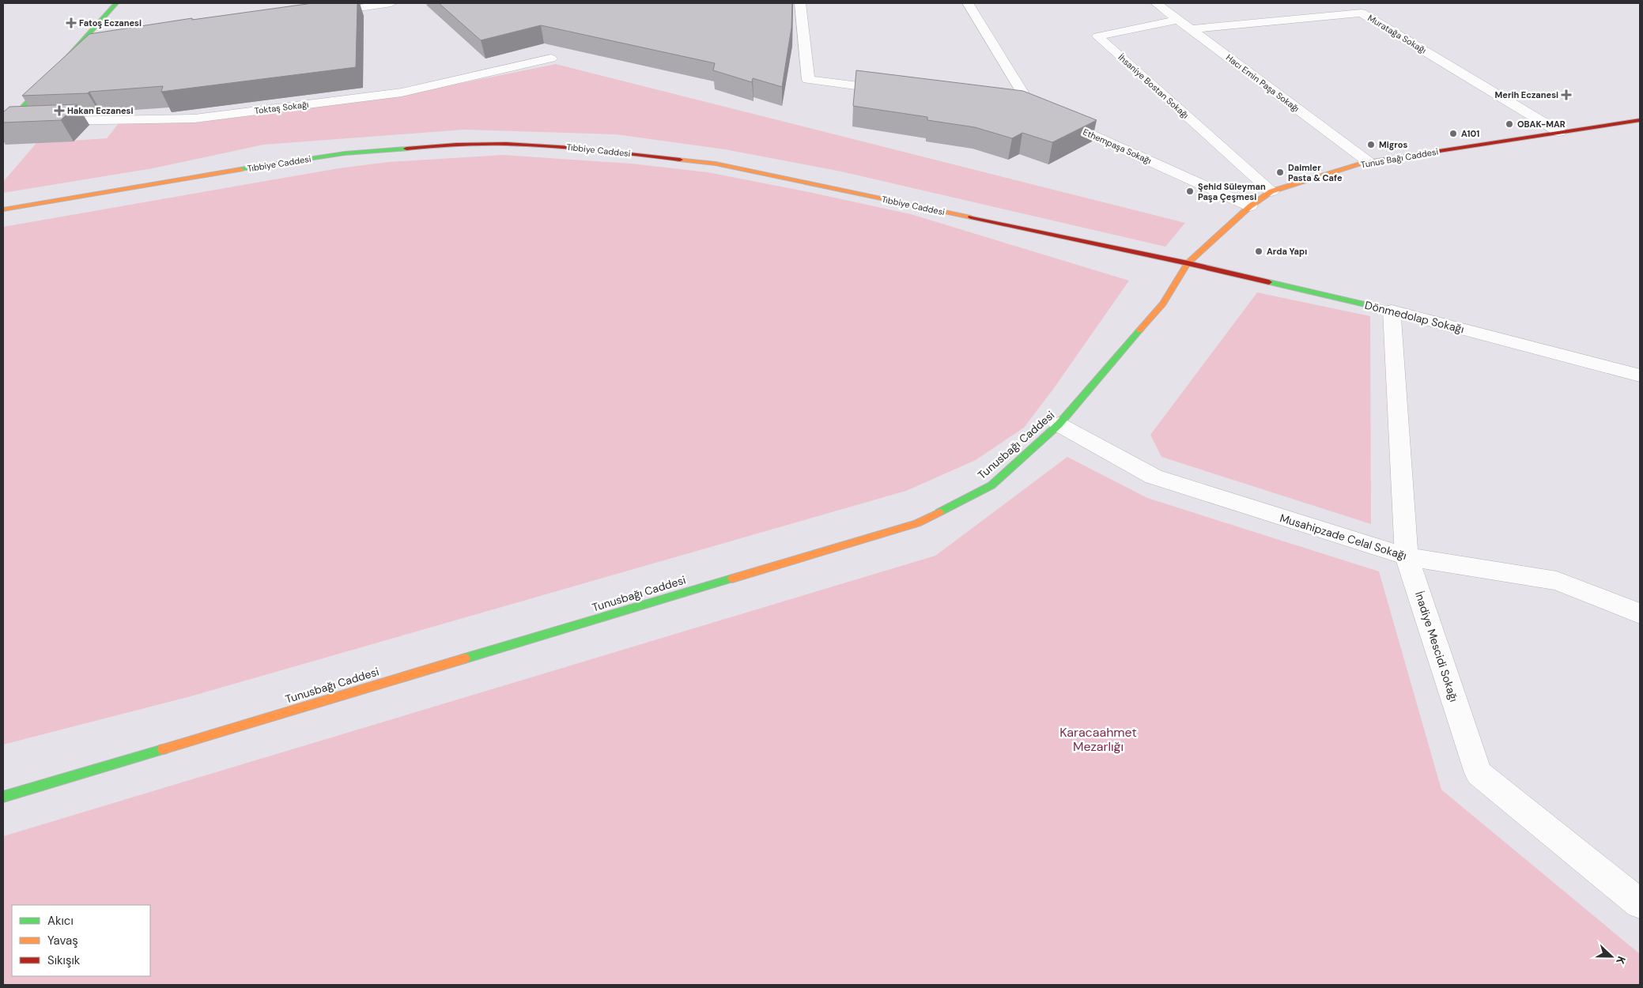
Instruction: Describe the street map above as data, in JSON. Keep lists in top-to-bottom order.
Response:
{
  "streets": {
    "main road": [
      "Tıbbiye Caddesi",
      "Tunus Bağı Caddesi",
      "Dönmedolap Sokağı",
      "Tunusbağı Caddesi"
    ],
    "street": [
      "Muratağa Sokağı",
      "Hacı Emin Paşa Sokağı",
      "İhsaniye Bostan Sokağı",
      "Toktaş Sokağı",
      "Ethempaşa Sokağı",
      "Musahipzade Celal Sokağı",
      "İnadiye Mescidi Sokağı"
    ]
  },
  "crossings": [
    ["Muratağa Sokağı", "Hacı Emin Paşa Sokağı"],
    ["Muratağa Sokağı", "Tunus Bağı Caddesi"],
    ["Hacı Emin Paşa Sokağı", "İhsaniye Bostan Sokağı"],
    ["Hacı Emin Paşa Sokağı", "Tunus Bağı Caddesi"],
    ["İhsaniye Bostan Sokağı", "Tunus Bağı Caddesi"],
    ["Ethempaşa Sokağı", "Tunus Bağı Caddesi"],
    ["Tıbbiye Caddesi", "Tunus Bağı Caddesi"],
    ["Tıbbiye Caddesi", "Dönmedolap Sokağı"],
    ["Tıbbiye Caddesi", "Tunusbağı Caddesi"],
    ["Tunus Bağı Caddesi", "Dönmedolap Sokağı"],
    ["Tunus Bağı Caddesi", "Tunusbağı Caddesi"],
    ["Dönmedolap Sokağı", "Tunusbağı Caddesi"],
    ["Dönmedolap Sokağı", "İnadiye Mescidi Sokağı"],
    ["Tunusbağı Caddesi", "Musahipzade Celal Sokağı"],
    ["Musahipzade Celal Sokağı", "İnadiye Mescidi Sokağı"]
  ],
  "parks": ["Karacaahmet Mezarlığı"],
  "places": {
    "health": ["Fatoş Eczanesi", "Merih Eczanesi", "Hakan Eczanesi"],
    "other": [
      "OBAK-MAR",
      "A101",
      "Migros",
      "Daimler Pasta & Cafe",
      "Şehid Süleyman Paşa Çeşmesi",
      "Arda Yapı"
    ]
  },
  "legend": ["Akıcı", "Yavaş", "Sıkışık"],
  "north": "right"
}
